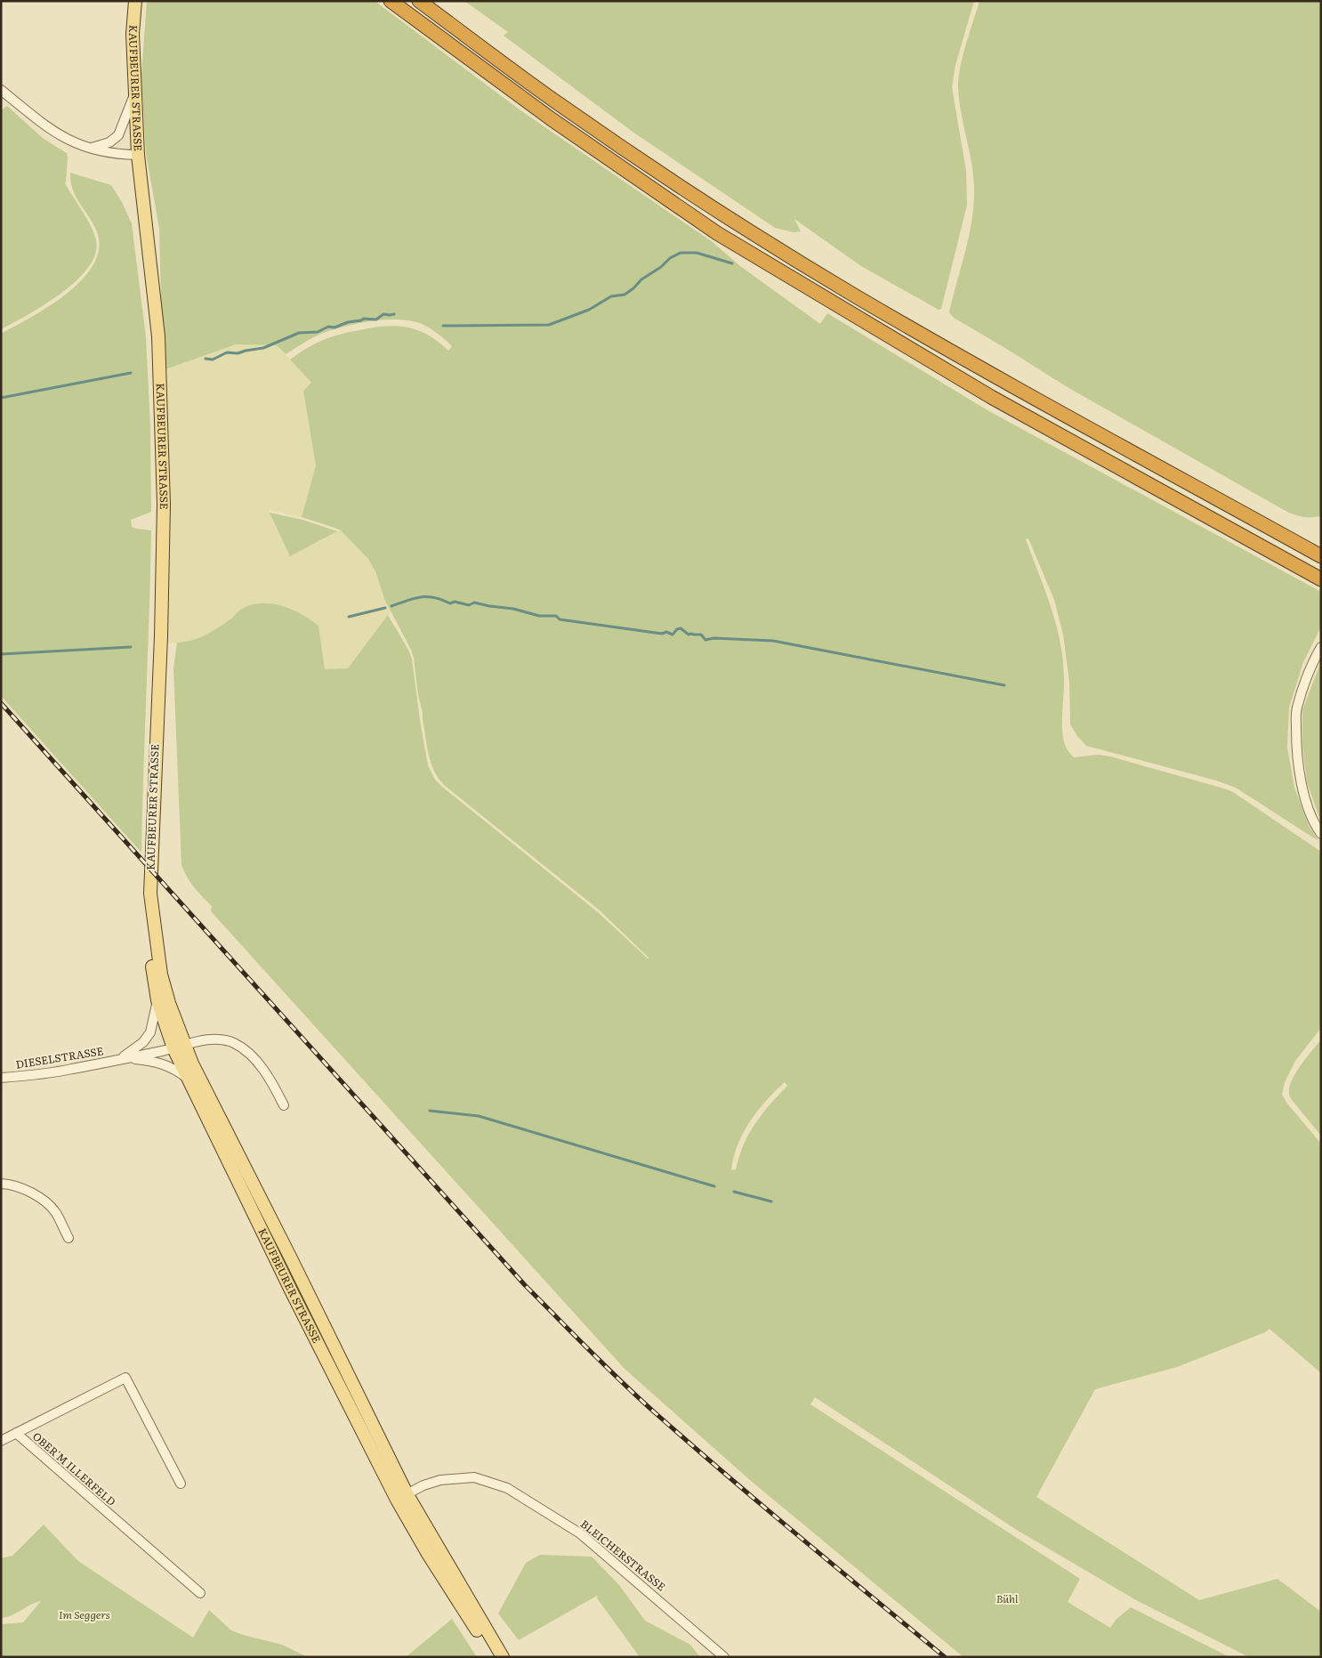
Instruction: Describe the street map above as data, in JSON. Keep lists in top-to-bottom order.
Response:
{
  "streets": {
    "main road": ["KAUFBEURER STRASSE"],
    "street": ["DIESELSTRASSE", "OBER'M ILLERFELD", "BLEICHERSTRASSE"]
  },
  "crossings": [
    ["KAUFBEURER STRASSE", "DIESELSTRASSE"],
    ["KAUFBEURER STRASSE", "BLEICHERSTRASSE"]
  ],
  "parks": ["Bühl", "Im Seggers"]
}
